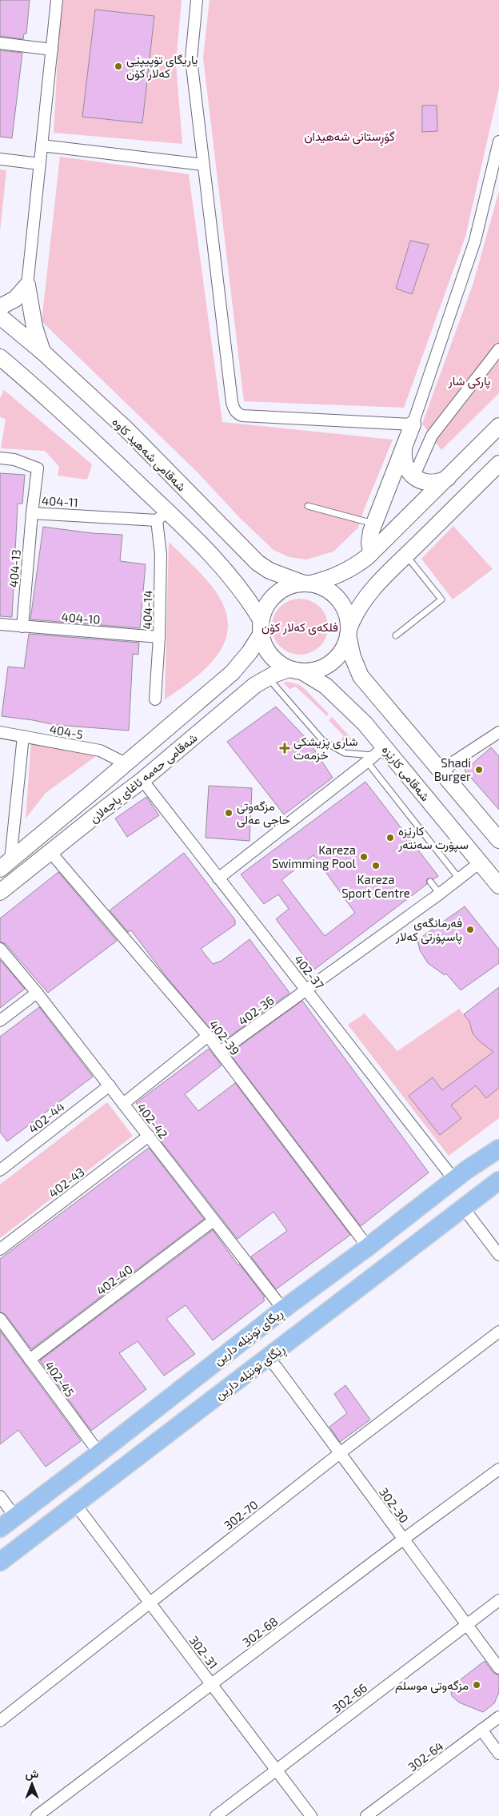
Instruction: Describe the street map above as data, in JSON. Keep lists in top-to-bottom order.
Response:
{
  "streets": {
    "main road": [
      "شەقامی شەهید کاوە",
      "شەقامی کارێزە",
      "شەقامی حەمە ئاغای باجەلان",
      "ڕیگای تونێلە دارین",
      "ڕێگای تونێلە دارین"
    ],
    "street": [
      "404-11",
      "404-13",
      "404-14",
      "404-10",
      "404-5",
      "402-37",
      "402-36",
      "402-39",
      "402-44",
      "402-42",
      "402-43",
      "402-40",
      "402-45",
      "302-30",
      "302-70",
      "302-68",
      "302-31",
      "302-66",
      "302-64"
    ]
  },
  "crossings": [
    ["شەقامی شەهید کاوە", "شەقامی کارێزە"],
    ["شەقامی شەهید کاوە", "شەقامی حەمە ئاغای باجەلان"],
    ["404-11", "404-13"],
    ["404-11", "404-14"],
    ["404-13", "404-10"],
    ["404-14", "404-10"],
    ["404-5", "شەقامی حەمە ئاغای باجەلان"],
    ["شەقامی کارێزە", "شەقامی حەمە ئاغای باجەلان"],
    ["شەقامی کارێزە", "402-36"],
    ["شەقامی حەمە ئاغای باجەلان", "402-37"],
    ["شەقامی حەمە ئاغای باجەلان", "402-39"],
    ["402-37", "402-36"],
    ["402-37", "ڕیگای تونێلە دارین"],
    ["402-36", "402-39"],
    ["402-39", "ڕیگای تونێلە دارین"],
    ["402-44", "402-42"],
    ["402-42", "402-43"],
    ["402-42", "402-40"],
    ["402-42", "ڕیگای تونێلە دارین"],
    ["402-40", "402-45"],
    ["ڕیگای تونێلە دارین", "402-45"],
    ["ڕێگای تونێلە دارین", "302-30"],
    ["ڕێگای تونێلە دارین", "302-31"],
    ["302-30", "302-70"],
    ["302-30", "302-68"],
    ["302-30", "302-66"],
    ["302-70", "302-31"],
    ["302-68", "302-31"],
    ["302-31", "302-66"]
  ],
  "parks": ["گۆڕستانی شەهیدان", "پارکی شار", "فلکەی کەلار کۆن"],
  "places": {
    "other": [
      "یاریگای تۆپیپێی کەلار کۆن",
      "Shadi Burger",
      "مزگەوتی حاجی عەلی",
      "کارێزە سپۆرت سەنتەر",
      "Kareza Swimming Pool",
      "Kareza Sport Centre",
      "فەرمانگەی پاسپۆرتی کەلار",
      "مزگەوتی موسلم"
    ],
    "health": ["شاری پزیشکی خزمەت"]
  },
  "north": "top"
}
